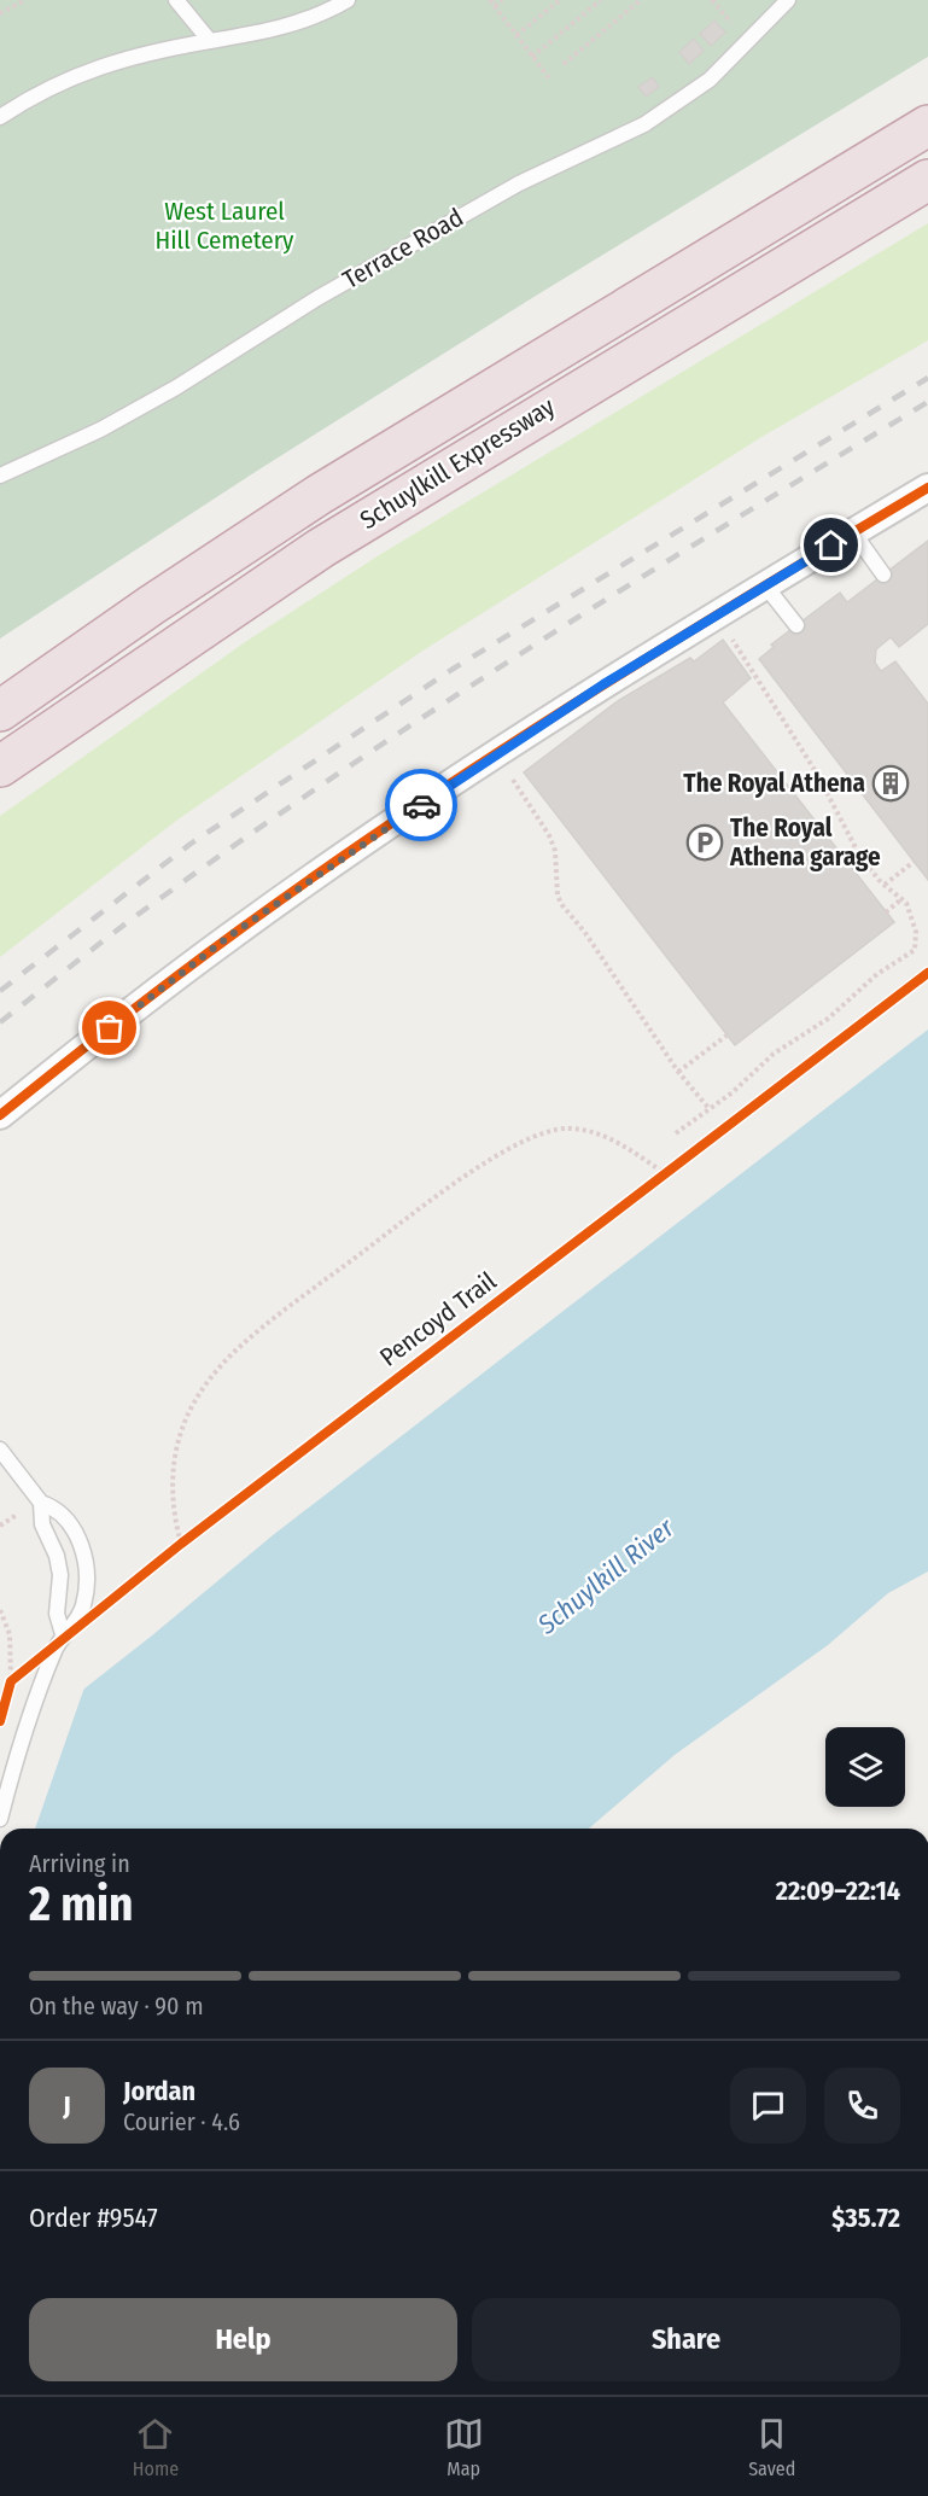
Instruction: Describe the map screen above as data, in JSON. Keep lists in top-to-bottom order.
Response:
{
  "streets": {
    "highway": ["Schuylkill Expressway"],
    "lane": ["Terrace Road"],
    "cycle path": ["Pencoyd Trail"]
  },
  "water": ["Schuylkill River"],
  "parks": ["West Laurel Hill Cemetery"],
  "places": {
    "building": ["The Royal Athena"],
    "parking": ["The Royal Athena garage"]
  },
  "page": {
    "heading": ["2 min", "Arriving in", "22:09–22:14"],
    "panel": [
      "Jordan",
      "Courier · 4.6",
      "Order #9547",
      "$35.72"
    ],
    "bar": "On the way · 90 m",
    "round": "J",
    "buttons": ["Help", "Share"],
    "tabs": ["Home", "Map", "Saved"]
  }
}
